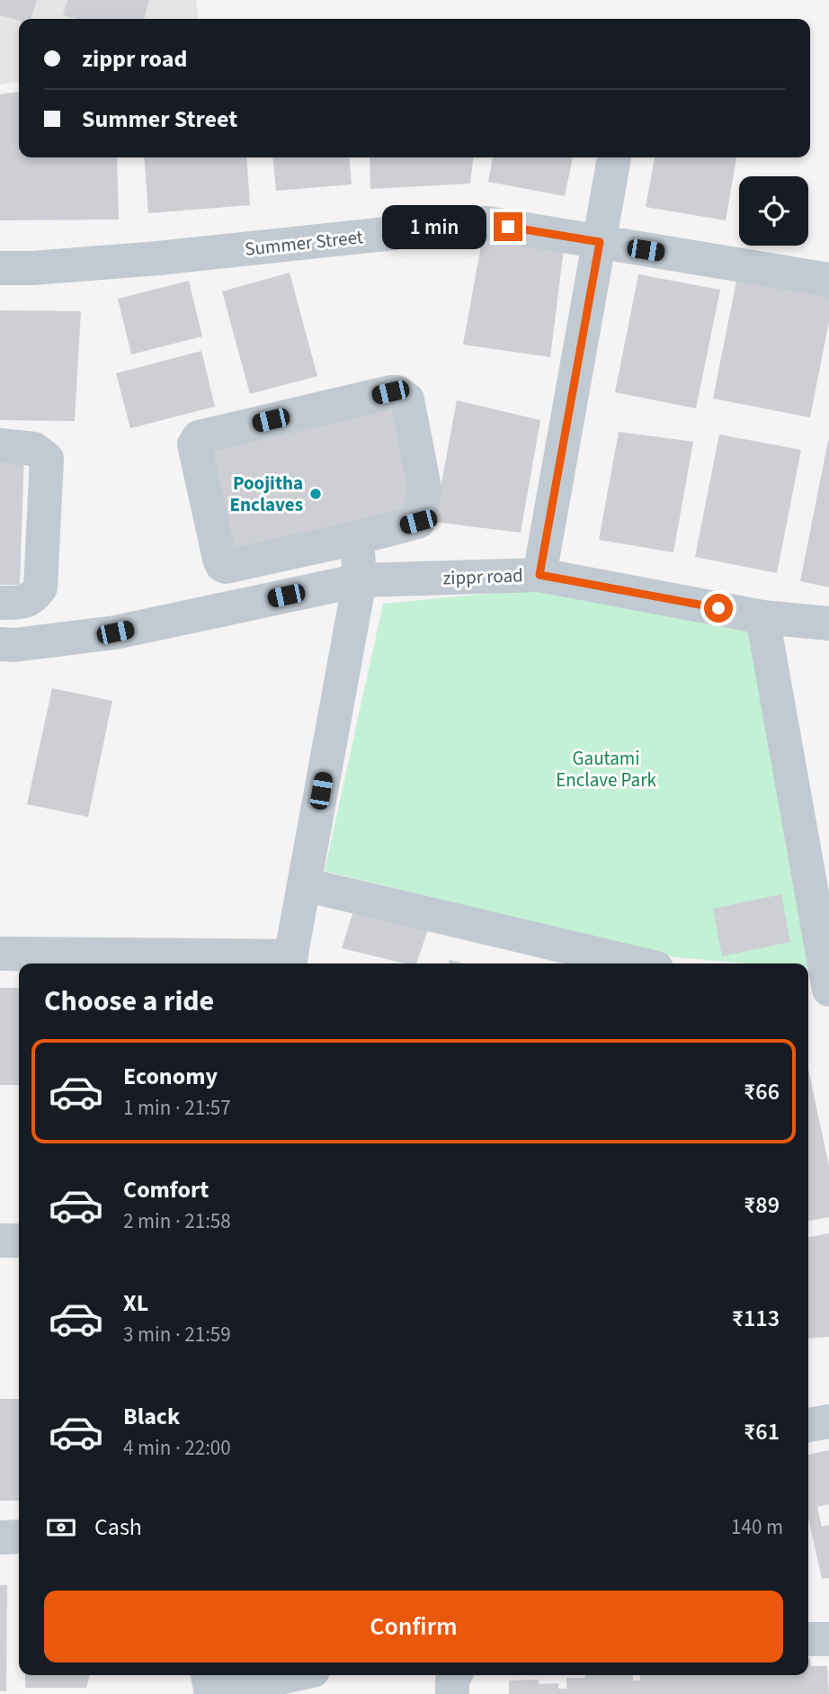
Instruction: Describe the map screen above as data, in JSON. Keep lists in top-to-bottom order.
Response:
{
  "streets": {
    "street": ["Summer Street", "zippr road"]
  },
  "parks": ["Gautami Enclave Park"],
  "places": ["Poojitha Enclaves"],
  "page": {
    "banner": ["zippr road", "Summer Street"],
    "bubble": "1 min",
    "heading": "Choose a ride",
    "list": [
      {
        "name": "Economy",
        "note": "1 min · 21:57",
        "value": "₹66"
      },
      {
        "name": "Comfort",
        "note": "2 min · 21:58",
        "value": "₹89"
      },
      {
        "name": "XL",
        "note": "3 min · 21:59",
        "value": "₹113"
      },
      {
        "name": "Black",
        "note": "4 min · 22:00",
        "value": "₹61"
      }
    ],
    "pay": ["Cash", "140 m"],
    "buttons": "Confirm"
  }
}
